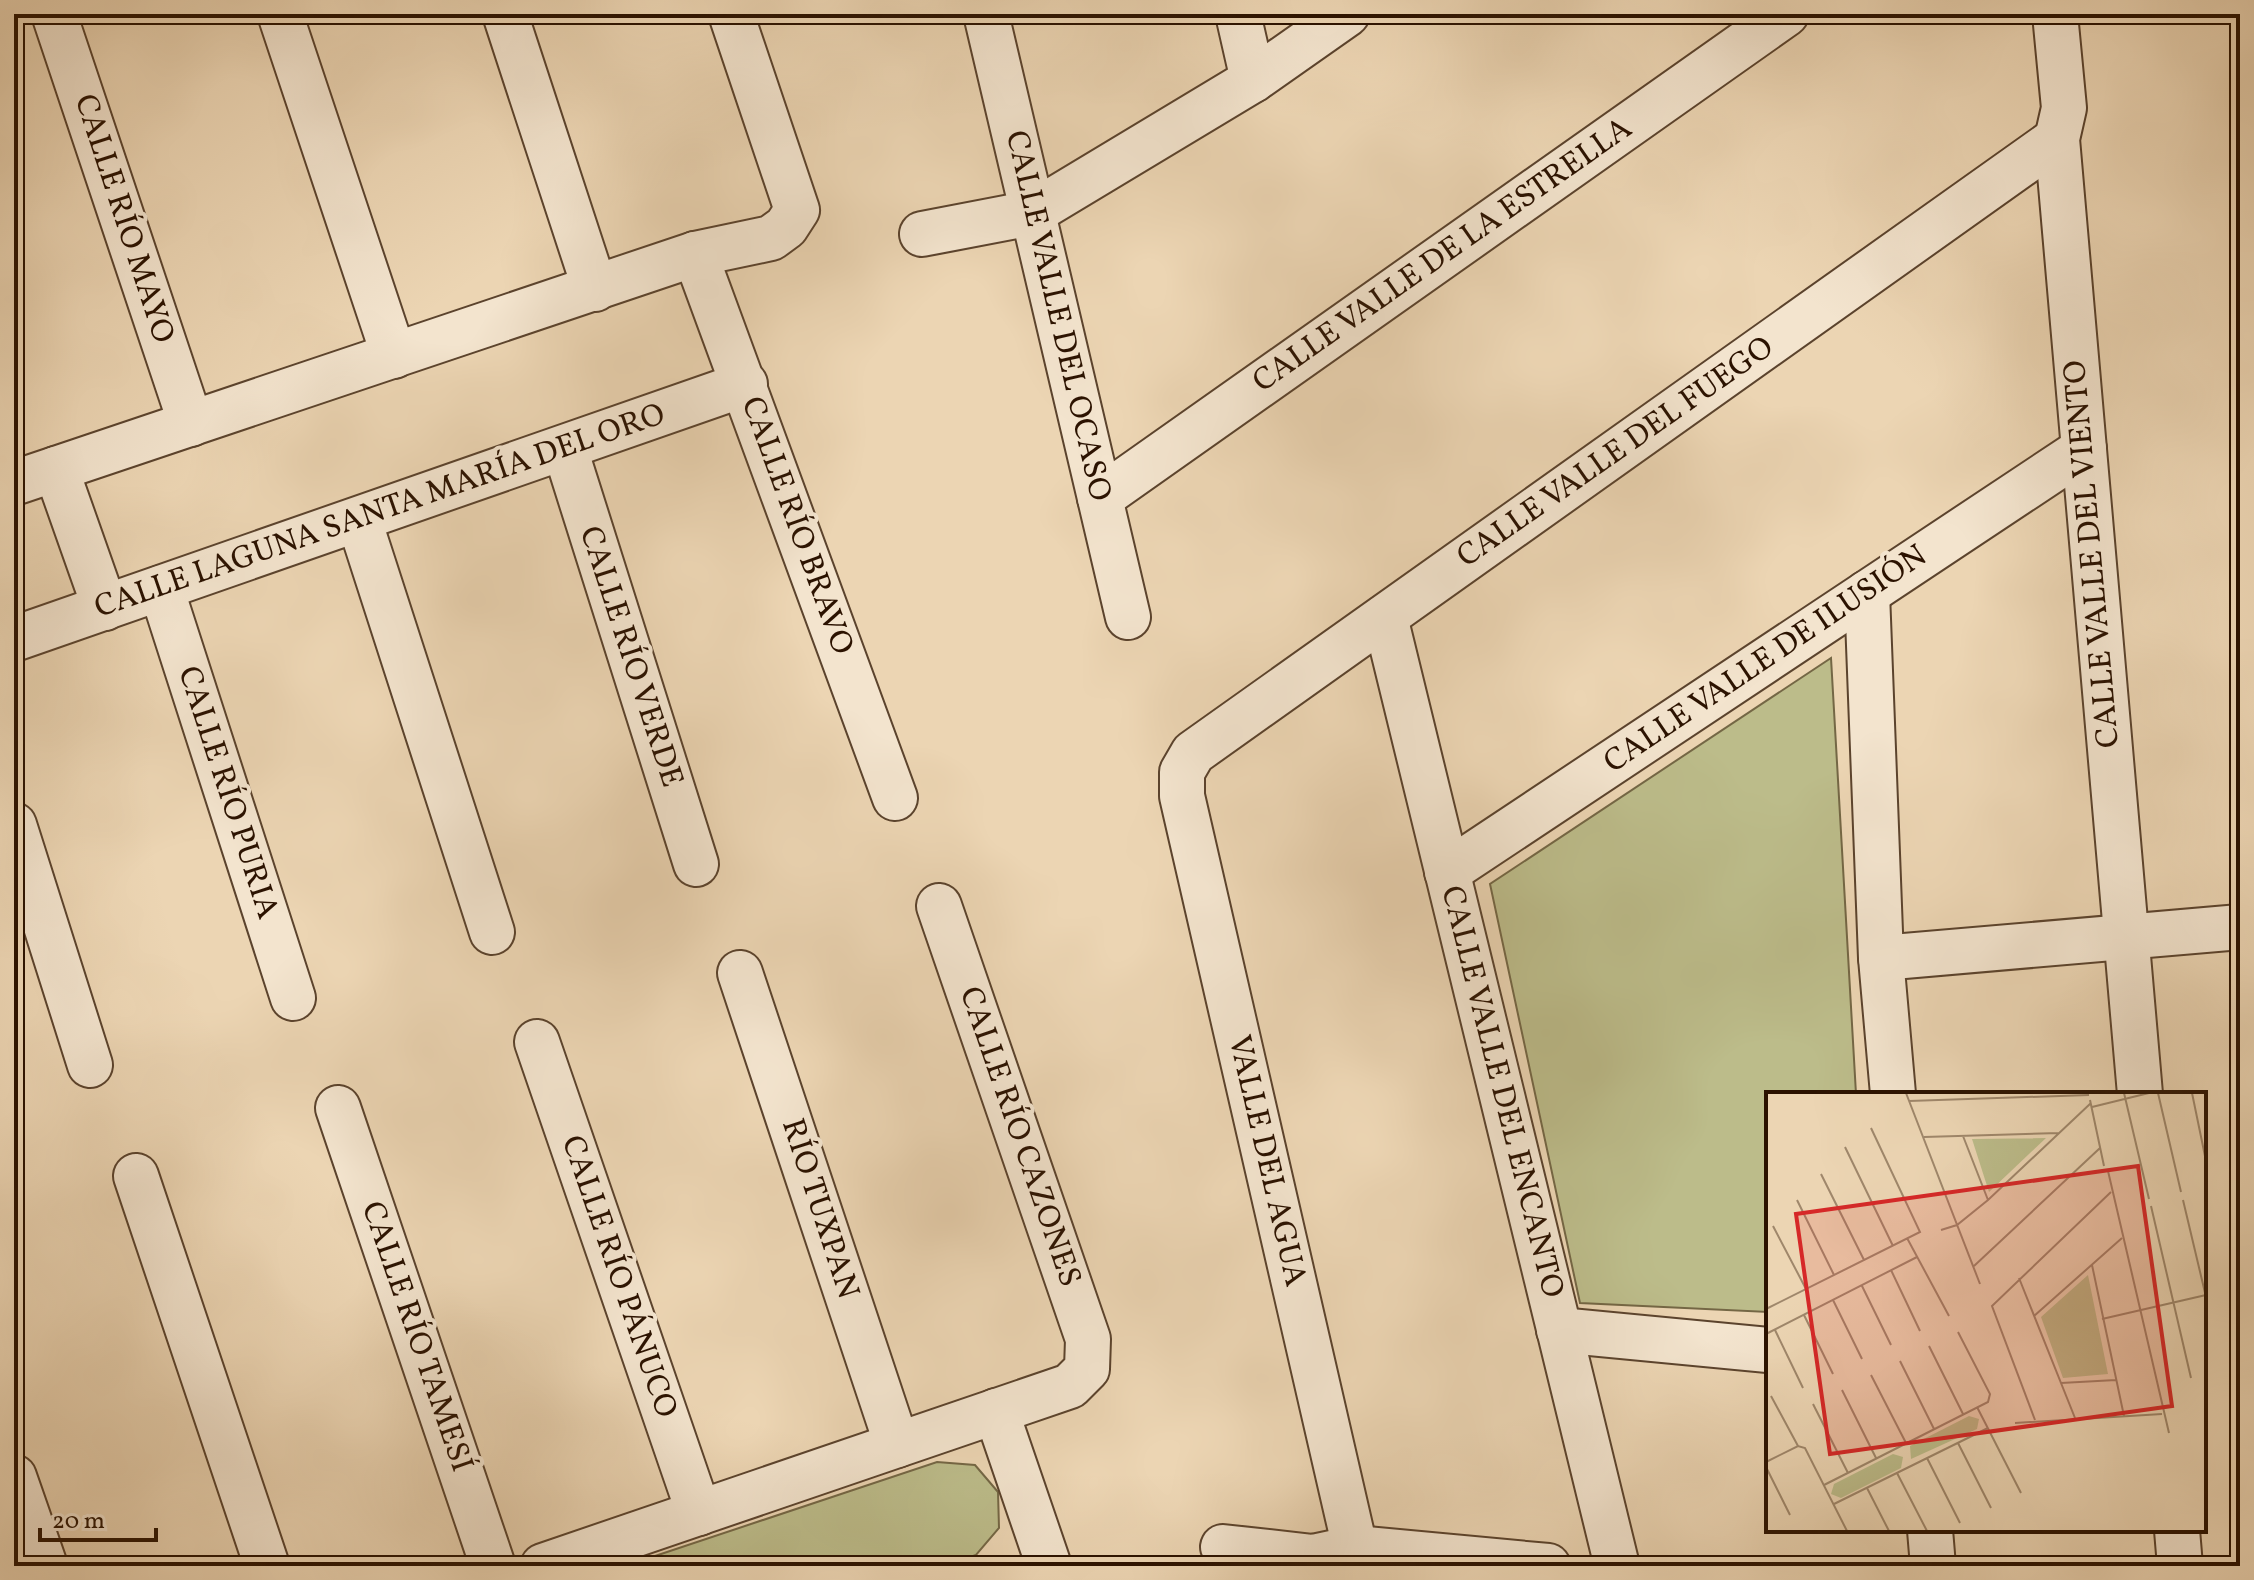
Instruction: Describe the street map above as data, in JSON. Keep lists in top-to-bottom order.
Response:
{
  "streets": {
    "street": [
      "CALLE RÍO MAYO",
      "CALLE VALLE DE LA ESTRELLA",
      "CALLE VALLE DEL OCASO",
      "CALLE VALLE DEL FUEGO",
      "CALLE LAGUNA SANTA MARÍA DEL ORO",
      "CALLE RÍO BRAVO",
      "CALLE VALLE DEL VIENTO",
      "CALLE RÍO VERDE",
      "CALLE VALLE DE ILUSIÓN",
      "CALLE RÍO PURIA",
      "CALLE VALLE DEL ENCANTO",
      "CALLE RÍO CAZONES",
      "VALLE DEL AGUA",
      "RÍO TUXPAN",
      "CALLE RÍO PÁNUCO",
      "CALLE RÍO TAMESÍ"
    ]
  },
  "crossings": [
    ["CALLE VALLE DE LA ESTRELLA", "CALLE VALLE DEL OCASO"],
    ["CALLE VALLE DEL FUEGO", "CALLE VALLE DEL VIENTO"],
    ["CALLE VALLE DEL FUEGO", "CALLE VALLE DEL ENCANTO"],
    ["CALLE VALLE DEL FUEGO", "VALLE DEL AGUA"],
    ["CALLE LAGUNA SANTA MARÍA DEL ORO", "CALLE RÍO BRAVO"],
    ["CALLE LAGUNA SANTA MARÍA DEL ORO", "CALLE RÍO VERDE"],
    ["CALLE LAGUNA SANTA MARÍA DEL ORO", "CALLE RÍO PURIA"],
    ["CALLE VALLE DEL VIENTO", "CALLE VALLE DE ILUSIÓN"],
    ["CALLE VALLE DE ILUSIÓN", "CALLE VALLE DEL ENCANTO"]
  ],
  "scale_bar": "20 m"
}
